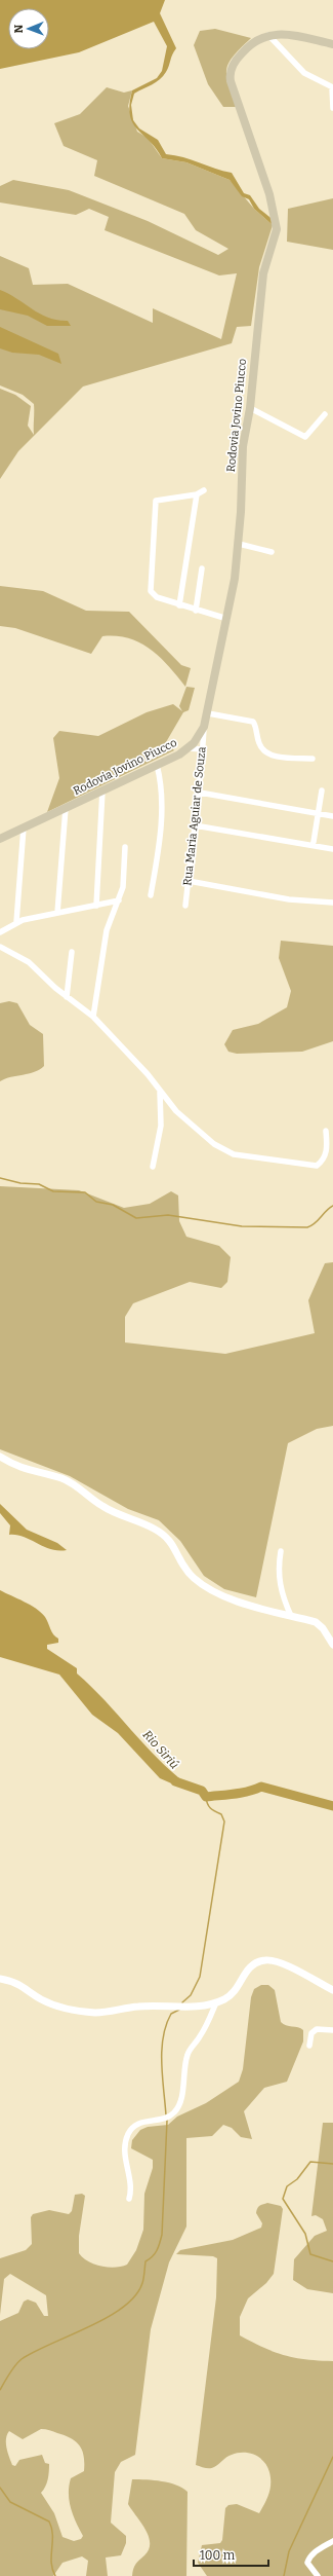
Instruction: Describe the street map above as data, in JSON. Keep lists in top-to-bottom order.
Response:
{
  "streets": {
    "main road": ["Rodovia Jovino Piucco"],
    "street": ["Rua Maria Aguiar de Souza"]
  },
  "crossings": [
    ["Rodovia Jovino Piucco", "Rua Maria Aguiar de Souza"]
  ],
  "water": ["Rio Siriú"],
  "scale_bar": "100 m",
  "north": "left"
}
